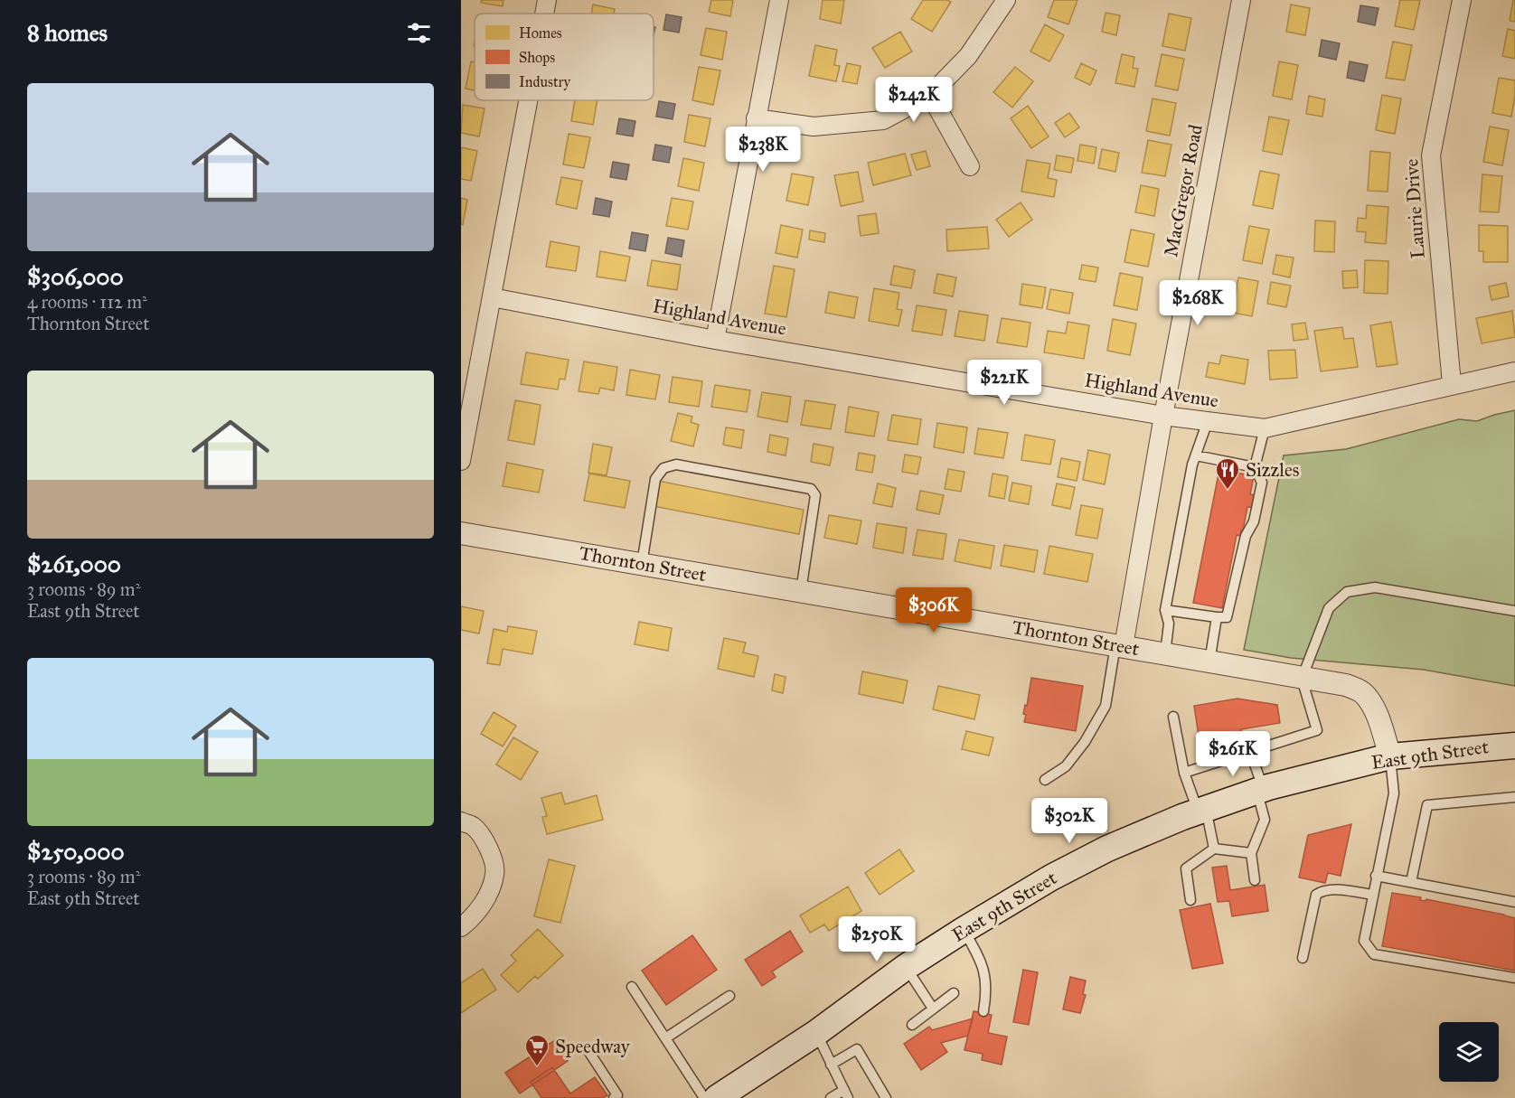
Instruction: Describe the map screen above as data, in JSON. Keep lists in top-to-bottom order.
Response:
{
  "streets": {
    "main road": ["East 9th Street"],
    "street": [
      "MacGregor Road",
      "Laurie Drive",
      "Highland Avenue",
      "Thornton Street"
    ]
  },
  "crossings": [
    ["MacGregor Road", "Highland Avenue"],
    ["MacGregor Road", "Thornton Street"],
    ["Laurie Drive", "Highland Avenue"],
    ["Thornton Street", "East 9th Street"]
  ],
  "places": {
    "restaurant": ["Sizzles"],
    "supermarket": ["Speedway"]
  },
  "legend": ["Homes", "Shops", "Industry"],
  "page": {
    "heading": "8 homes",
    "list": [
      {
        "name": "$306,000",
        "note": "4 rooms · 112 m² · Thornton Street"
      },
      {
        "name": "$261,000",
        "note": "3 rooms · 89 m² · East 9th Street"
      },
      {
        "name": "$250,000",
        "note": "3 rooms · 89 m² · East 9th Street"
      }
    ],
    "price": [
      "$242K",
      "$238K",
      "$268K",
      "$221K",
      "$306K",
      "$261K",
      "$302K",
      "$250K"
    ]
  }
}
